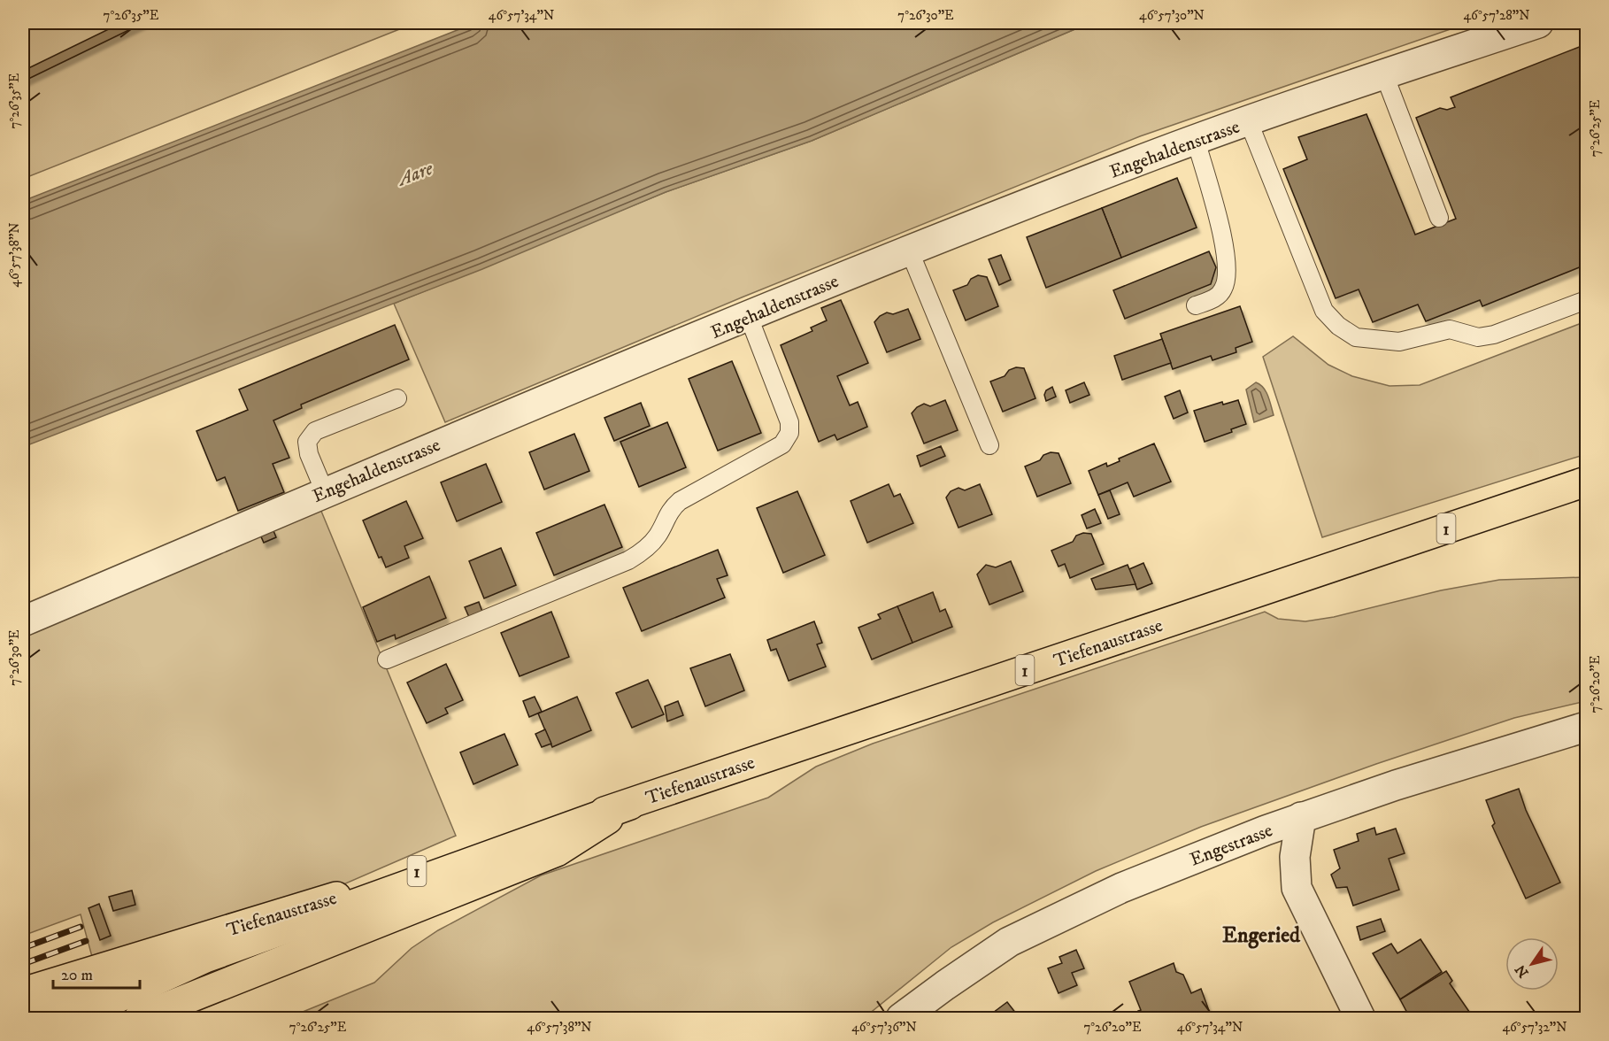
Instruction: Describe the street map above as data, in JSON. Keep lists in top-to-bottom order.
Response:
{
  "streets": {
    "main road": ["1", "Tiefenaustrasse"],
    "street": ["Engehaldenstrasse", "Engestrasse"]
  },
  "districts": ["Engeried"],
  "water": ["Aare"],
  "scale_bar": "20 m",
  "north": "bottom left",
  "coordinates": [
    "7°26'35\"E",
    "46°57'34\"N",
    "7°26'30\"E",
    "46°57'30\"N",
    "46°57'28\"N",
    "7°26'25\"E",
    "46°57'38\"N",
    "7°26'20\"E",
    "46°57'36\"N",
    "46°57'32\"N"
  ]
}
